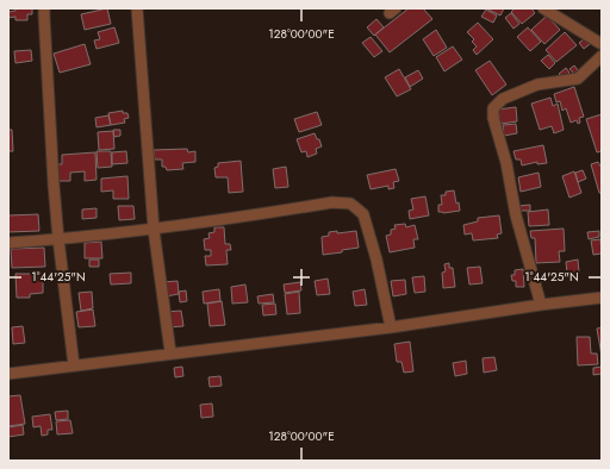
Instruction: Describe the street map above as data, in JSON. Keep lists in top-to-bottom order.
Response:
{
  "coordinates": ["128°00'00\"E", "1°44'25\"N"]
}
